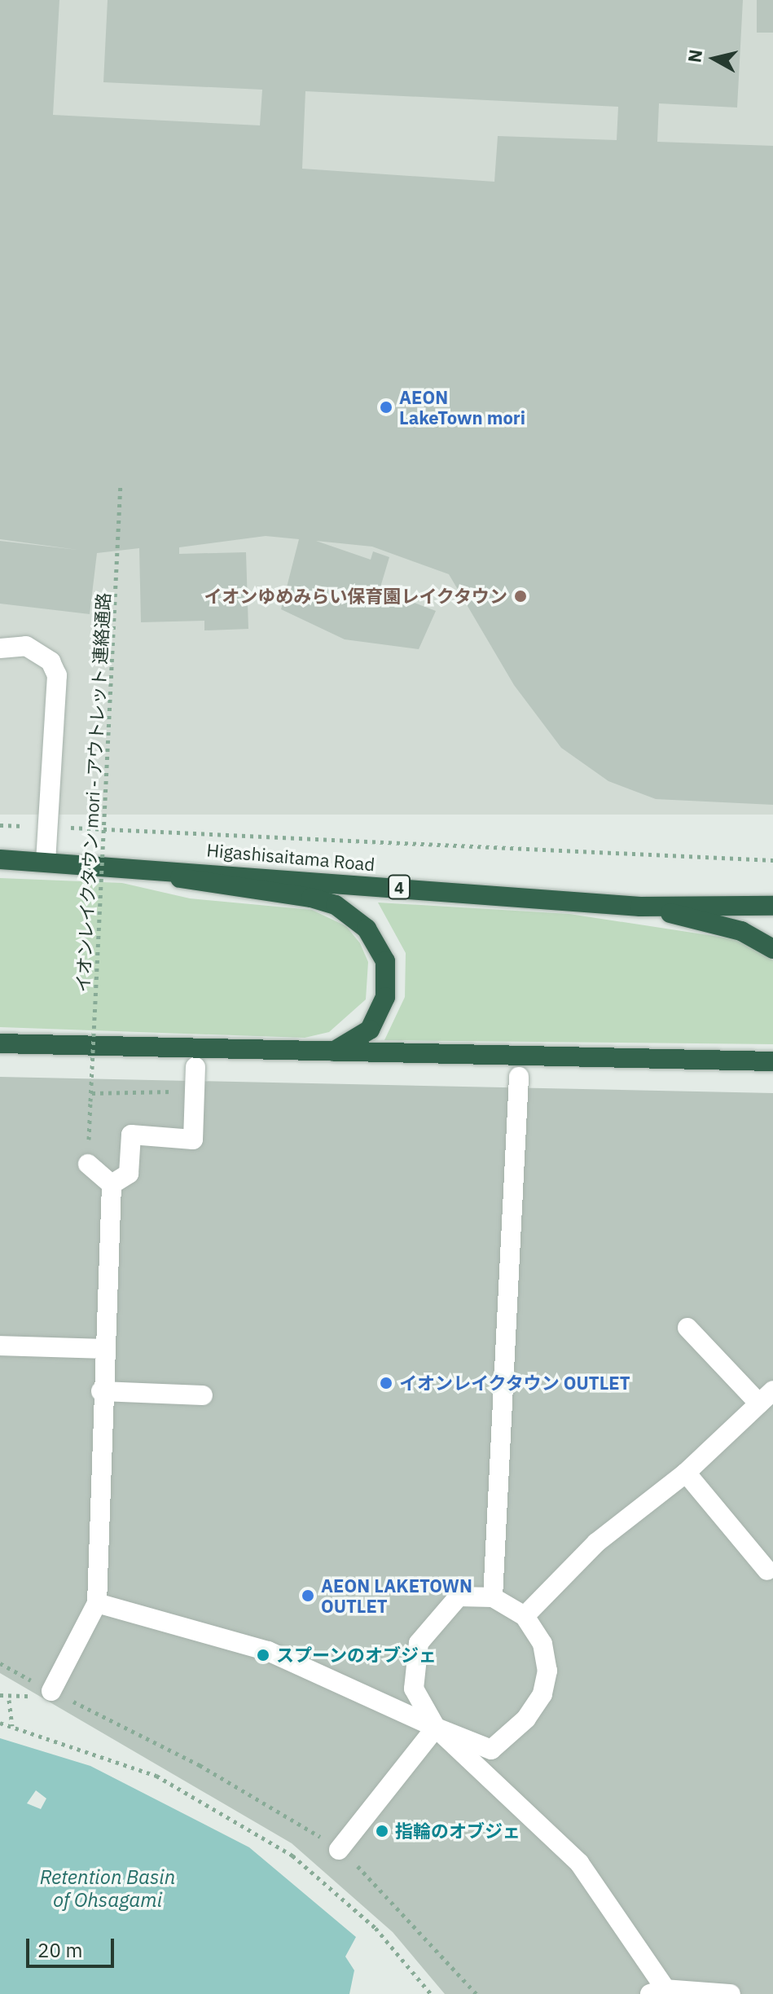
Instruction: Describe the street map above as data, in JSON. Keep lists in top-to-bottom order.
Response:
{
  "streets": {
    "highway": ["Higashisaitama Road", "4"],
    "path": ["イオンレイクタウン mori - アウトレット 連絡通路"]
  },
  "crossings": [
    ["Higashisaitama Road", "4"]
  ],
  "water": ["Retention Basin of Ohsagami"],
  "places": [
    "AEON LakeTown mori",
    "イオンゆめみらい保育園レイクタウン",
    "イオンレイクタウン OUTLET",
    "AEON LAKETOWN OUTLET",
    "スプーンのオブジェ",
    "指輪のオブジェ"
  ],
  "scale_bar": "20 m",
  "north": "left"
}
